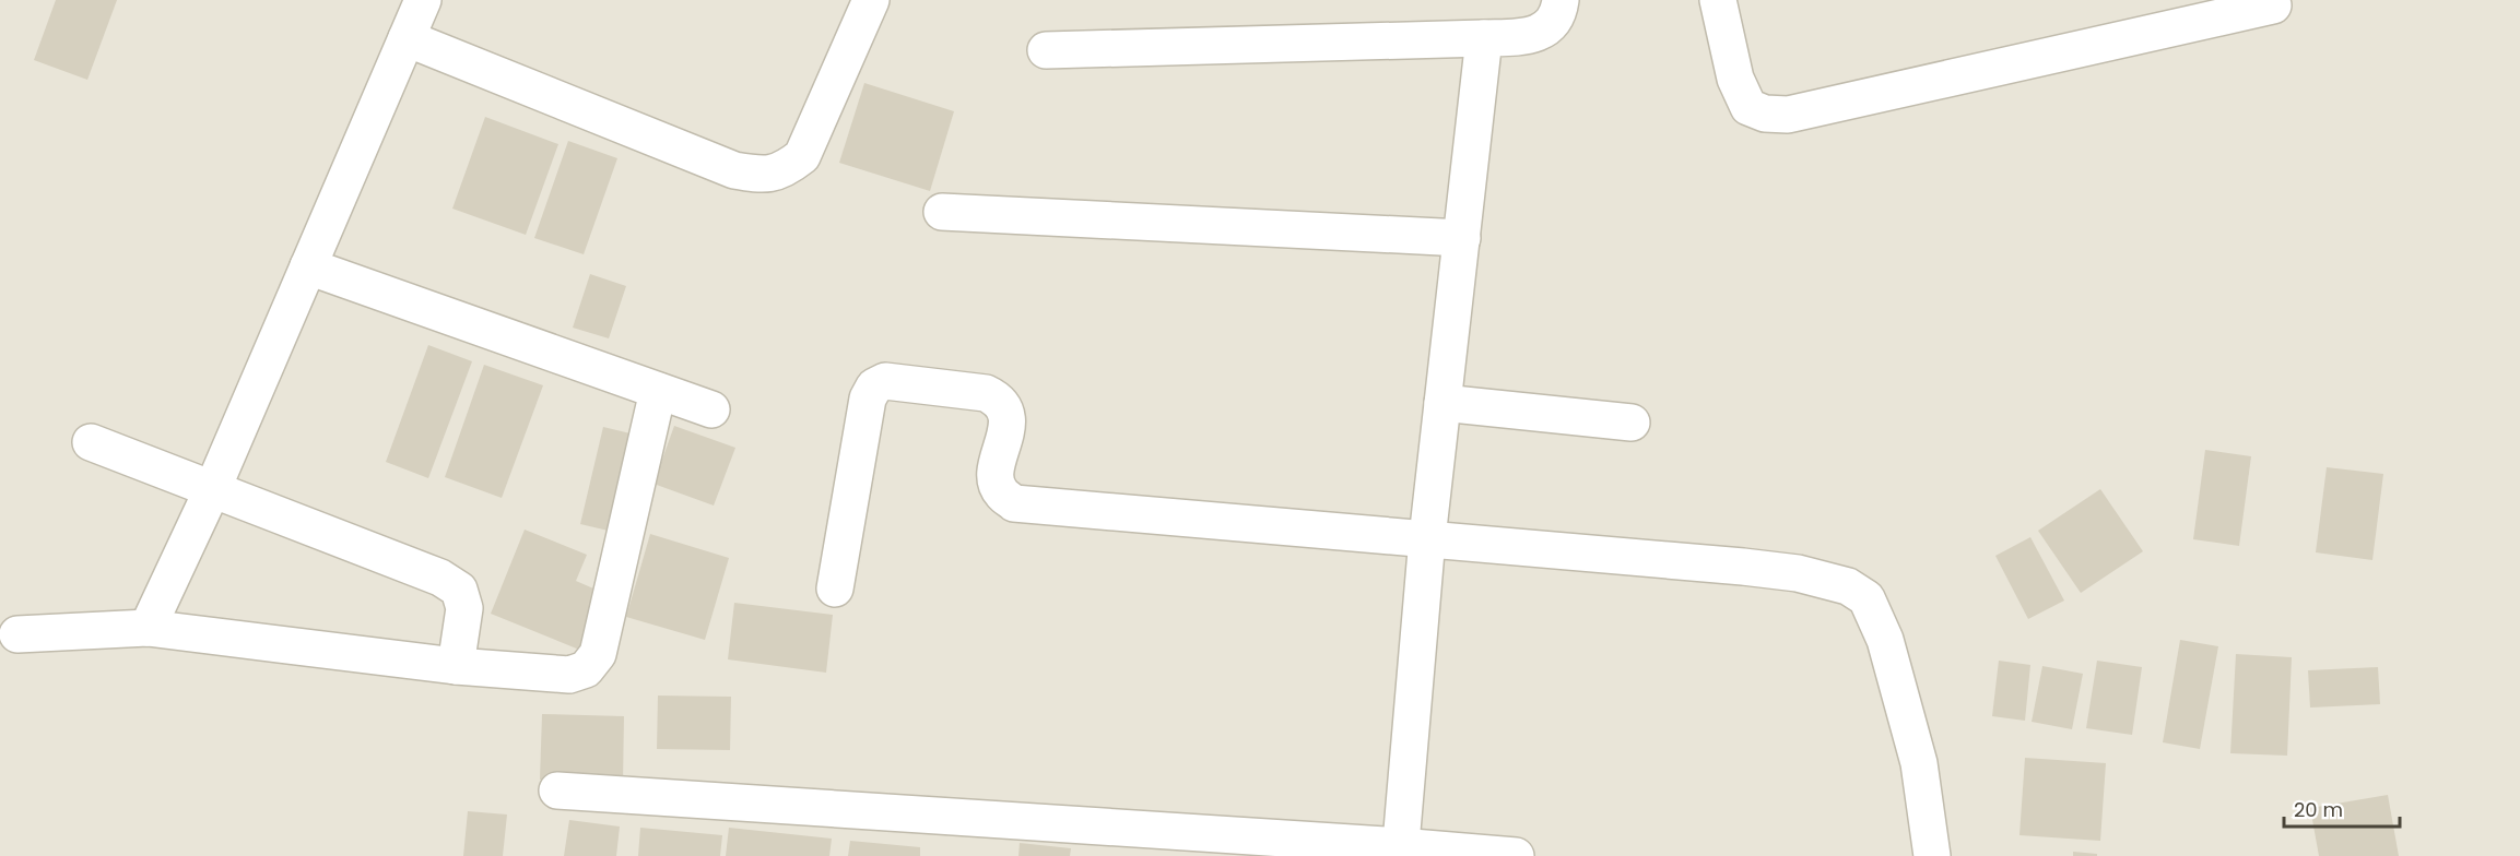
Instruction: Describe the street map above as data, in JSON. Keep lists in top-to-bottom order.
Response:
{
  "scale_bar": "20 m"
}
